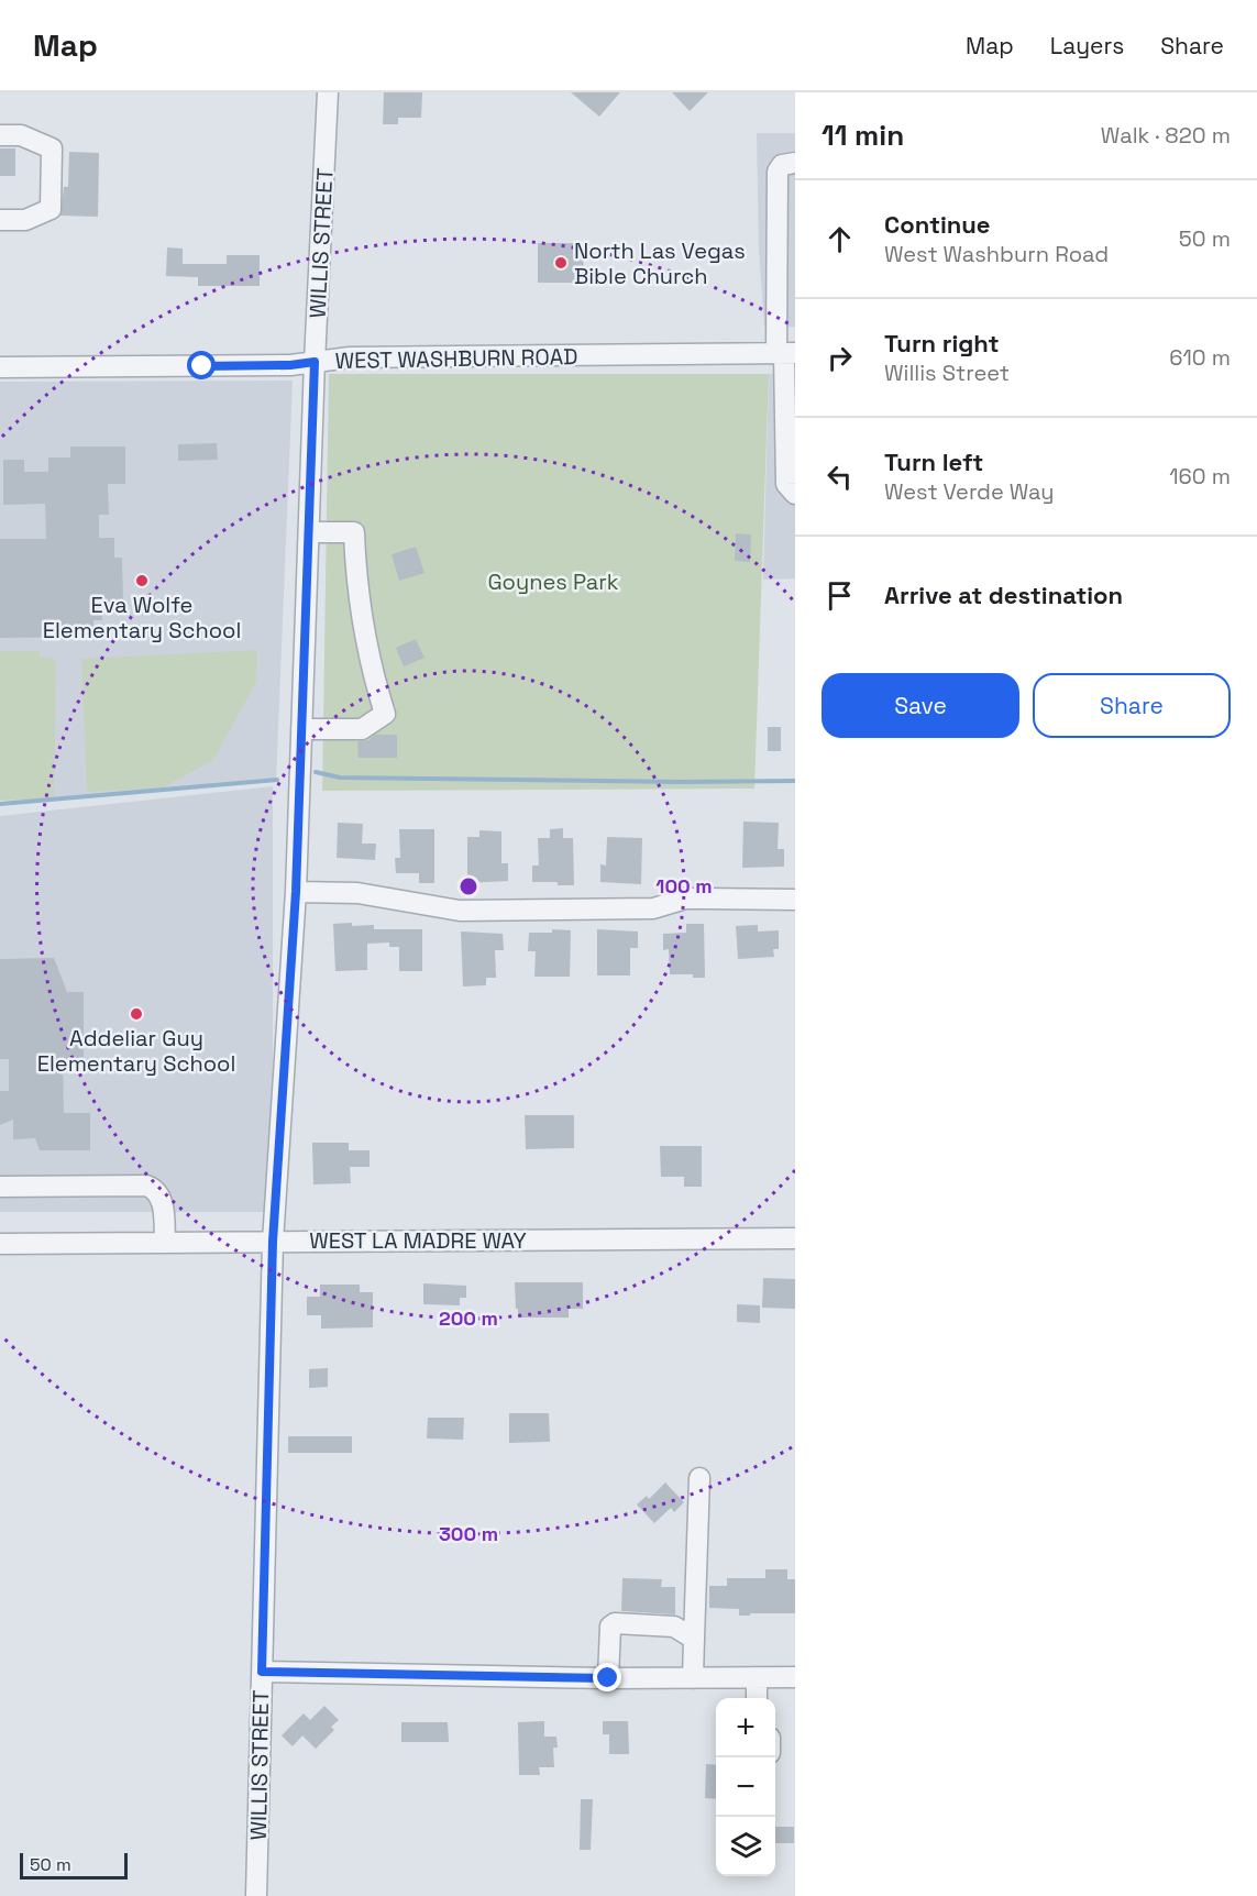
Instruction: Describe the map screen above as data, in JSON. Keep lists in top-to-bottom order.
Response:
{
  "streets": {
    "street": ["WILLIS STREET", "WEST WASHBURN ROAD", "WEST LA MADRE WAY"]
  },
  "crossings": [
    ["WILLIS STREET", "WEST WASHBURN ROAD"],
    ["WILLIS STREET", "WEST LA MADRE WAY"]
  ],
  "parks": ["Goynes Park"],
  "places": ["North Las Vegas Bible Church", "Eva Wolfe Elementary School", "Addeliar Guy Elementary School"],
  "scale_bar": "50 m",
  "page": {
    "header": "Map",
    "nav": ["Map", "Layers", "Share"],
    "heading": ["11 min", "Walk · 820 m"],
    "list": [
      ["Continue", "West Washburn Road", "50 m"],
      ["Turn right", "Willis Street", "610 m"],
      ["Turn left", "West Verde Way", "160 m"],
      "Arrive at destination"
    ],
    "buttons": ["Save", "Share"],
    "map_buttons": ["+", "−"],
    "scale": "50 m"
  },
  "rings": ["100 m", "200 m", "300 m"]
}
